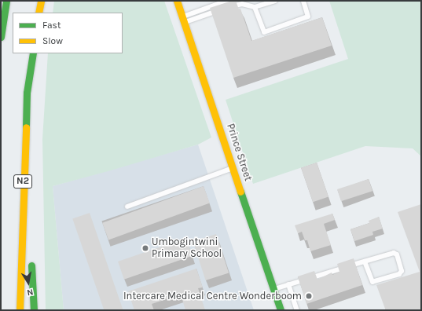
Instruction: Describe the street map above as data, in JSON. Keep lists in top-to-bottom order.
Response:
{
  "streets": {
    "main road": ["Prince Street", "N2"]
  },
  "places": ["Umbogintwini Primary School", "Intercare Medical Centre Wonderboom"],
  "legend": ["Fast", "Slow"],
  "north": "bottom"
}
